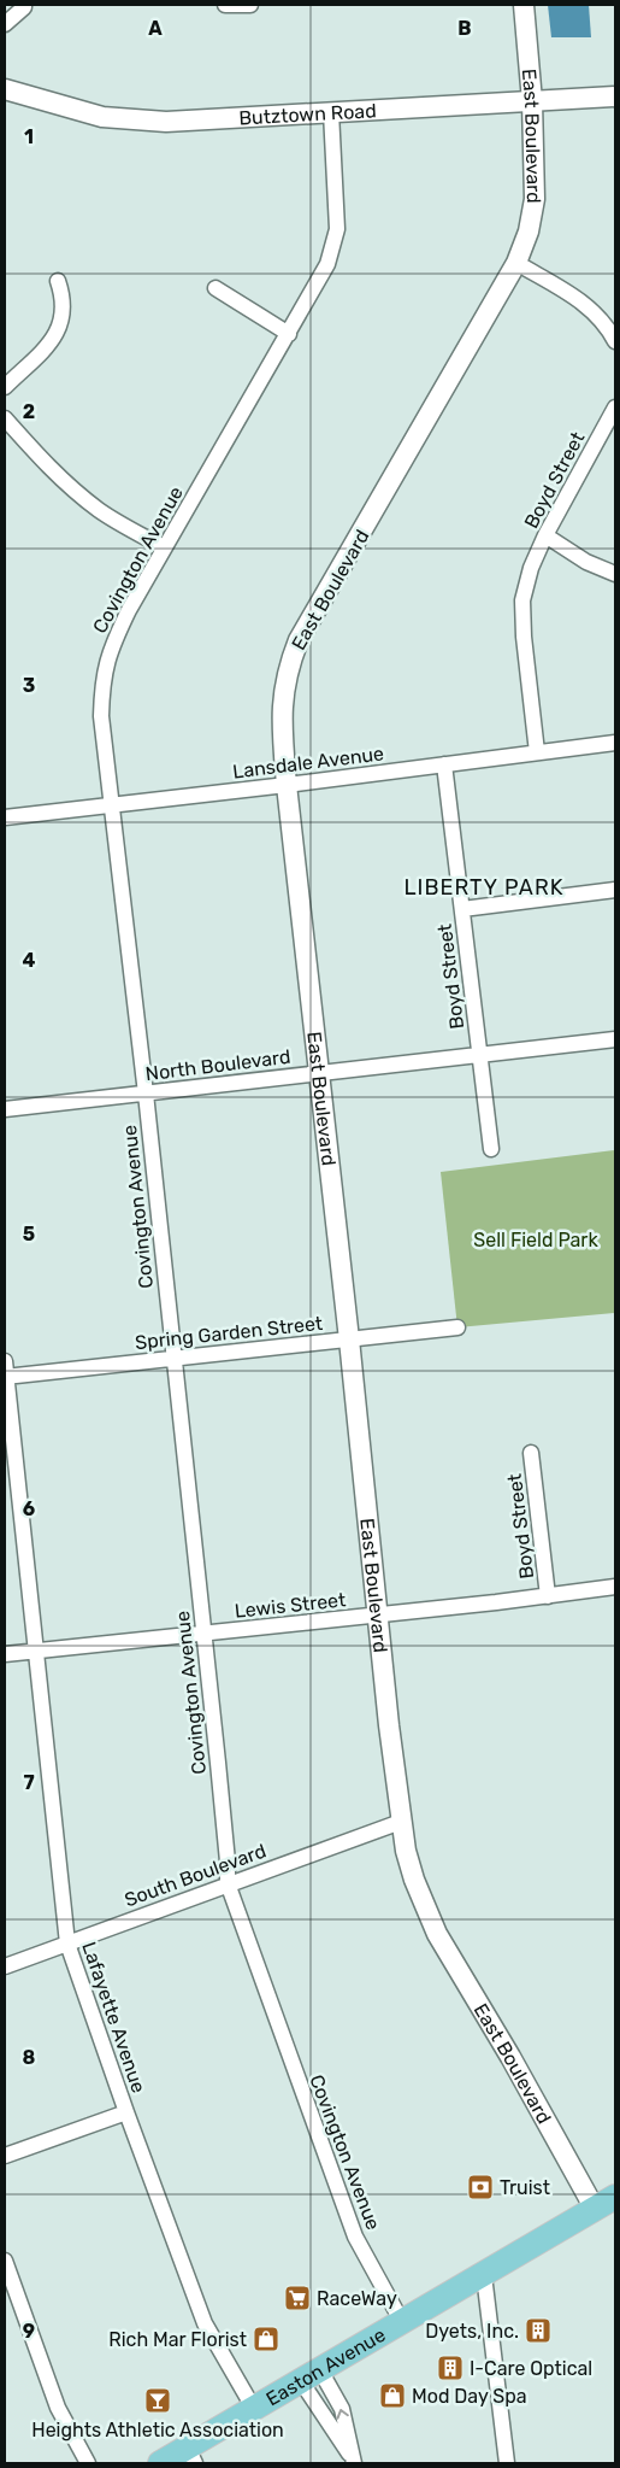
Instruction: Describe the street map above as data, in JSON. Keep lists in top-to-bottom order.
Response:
{
  "streets": {
    "main road": ["Easton Avenue"],
    "street": [
      "Butztown Road",
      "East Boulevard",
      "Boyd Street",
      "Covington Avenue",
      "Lansdale Avenue",
      "North Boulevard",
      "Spring Garden Street",
      "Lewis Street",
      "South Boulevard",
      "Lafayette Avenue"
    ]
  },
  "crossings": [
    ["Butztown Road", "East Boulevard"],
    ["Butztown Road", "Covington Avenue"],
    ["East Boulevard", "Lansdale Avenue"],
    ["East Boulevard", "North Boulevard"],
    ["East Boulevard", "Spring Garden Street"],
    ["East Boulevard", "Lewis Street"],
    ["East Boulevard", "South Boulevard"],
    ["East Boulevard", "Easton Avenue"],
    ["Boyd Street", "Lansdale Avenue"],
    ["Boyd Street", "North Boulevard"],
    ["Boyd Street", "Lewis Street"],
    ["Covington Avenue", "Lansdale Avenue"],
    ["Covington Avenue", "North Boulevard"],
    ["Covington Avenue", "Spring Garden Street"],
    ["Covington Avenue", "Lewis Street"],
    ["Covington Avenue", "South Boulevard"],
    ["Covington Avenue", "Easton Avenue"],
    ["Spring Garden Street", "Lafayette Avenue"],
    ["Lewis Street", "Lafayette Avenue"],
    ["South Boulevard", "Lafayette Avenue"],
    ["Lafayette Avenue", "Easton Avenue"]
  ],
  "districts": ["LIBERTY PARK"],
  "parks": ["Sell Field Park"],
  "places": {
    "bank": ["Truist"],
    "supermarket": ["RaceWay"],
    "building": ["Dyets, Inc.", "I-Care Optical"],
    "shop": ["Rich Mar Florist", "Mod Day Spa"],
    "bar": ["Heights Athletic Association"]
  },
  "grid": {
    "columns": ["A", "B"],
    "rows": [
      "1",
      "2",
      "3",
      "4",
      "5",
      "6",
      "7",
      "8",
      "9"
    ]
  }
}
